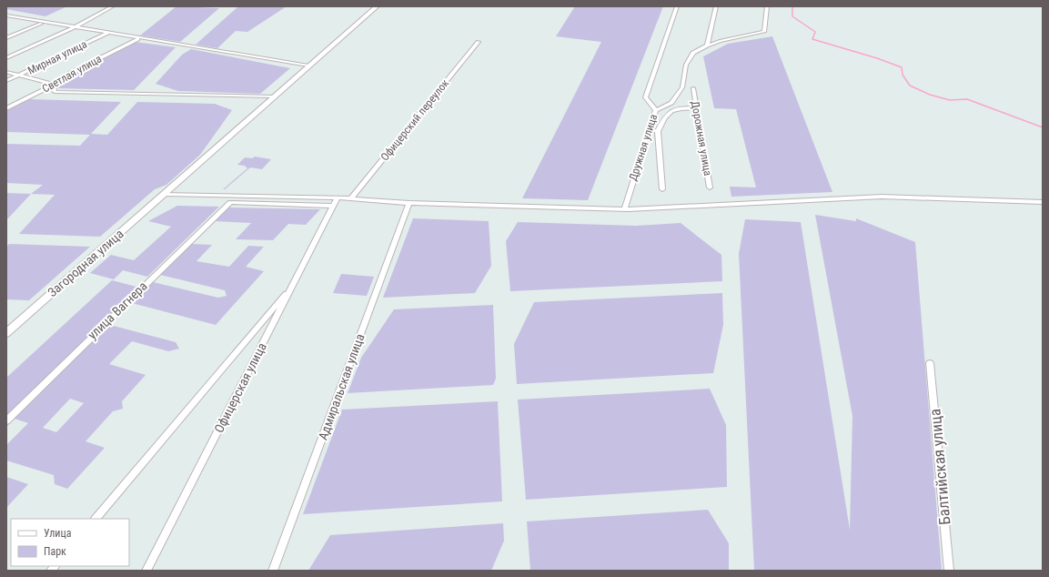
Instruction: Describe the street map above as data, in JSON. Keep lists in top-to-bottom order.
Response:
{
  "streets": {
    "street": [
      "Мирная улица",
      "Светлая улица",
      "Офицерский переулок",
      "Дорожная улица",
      "Дружная улица",
      "Загородная улица",
      "улица Вагнера",
      "Адмиральская улица",
      "Офицерская улица",
      "Балтийская улица"
    ]
  },
  "crossings": [
    ["улица Вагнера", "Офицерская улица"]
  ],
  "legend": ["Улица", "Парк"]
}
